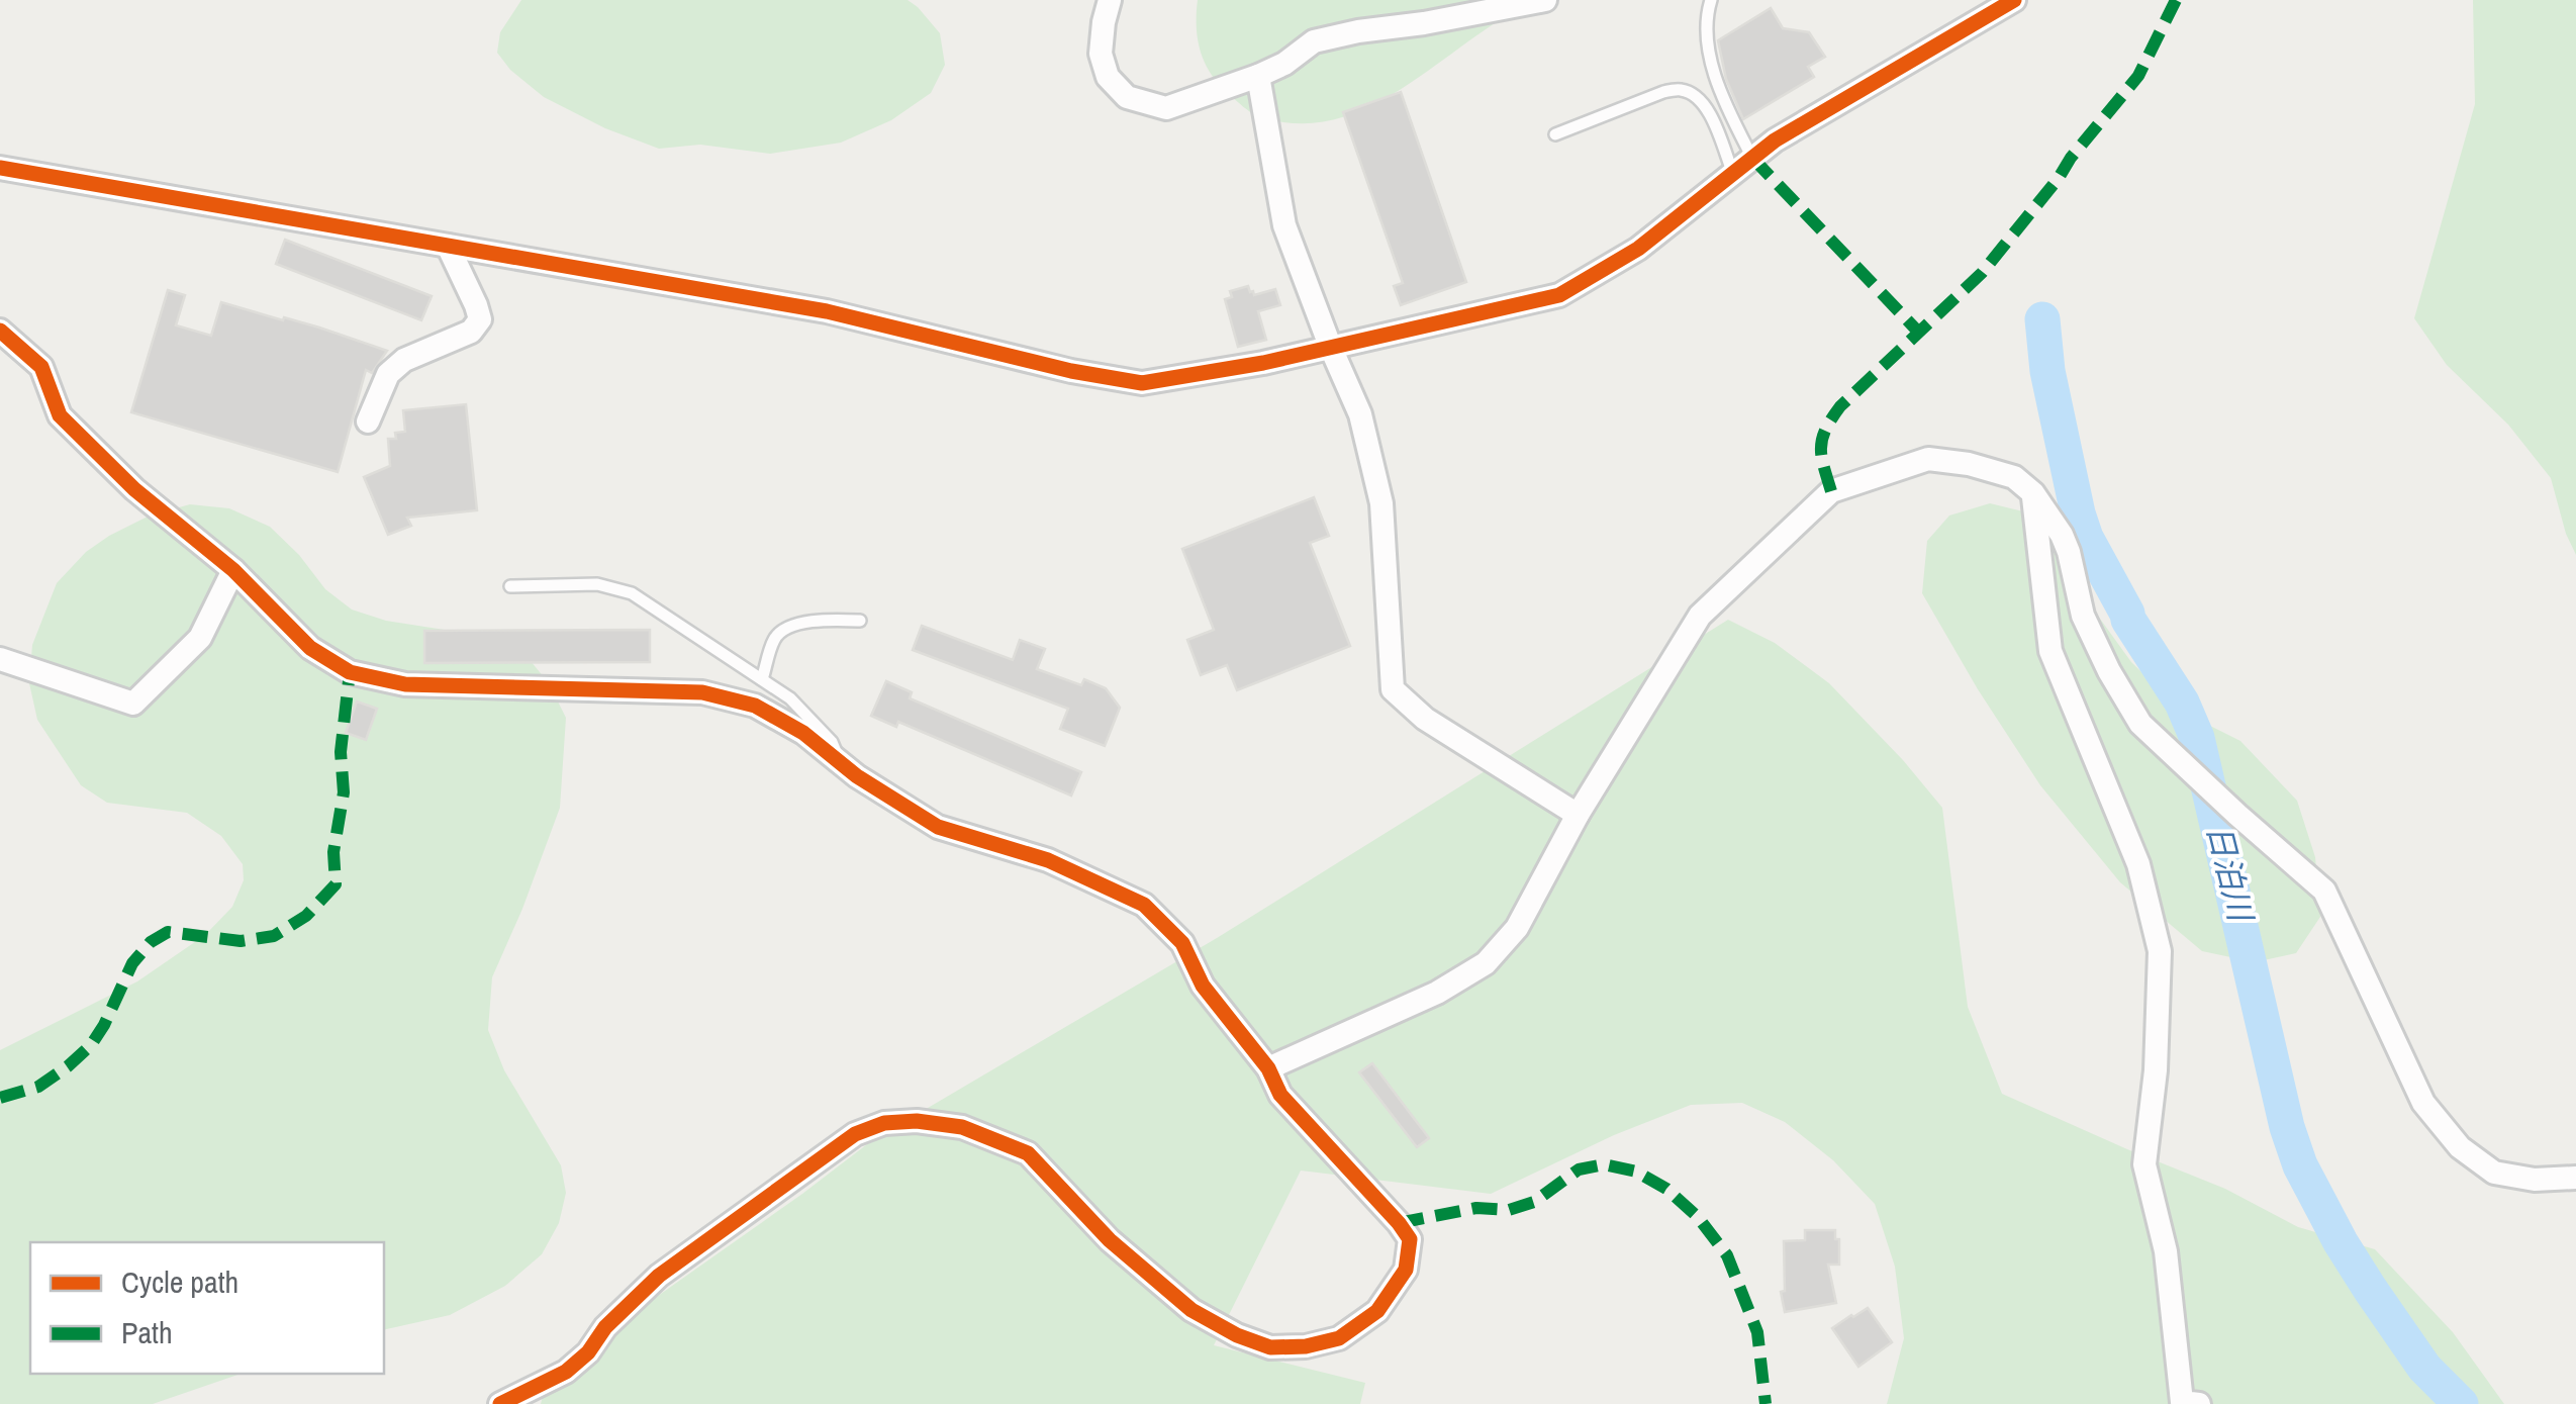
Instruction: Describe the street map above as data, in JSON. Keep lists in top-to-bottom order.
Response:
{
  "water": ["日泊川"],
  "legend": ["Cycle path", "Path"]
}
